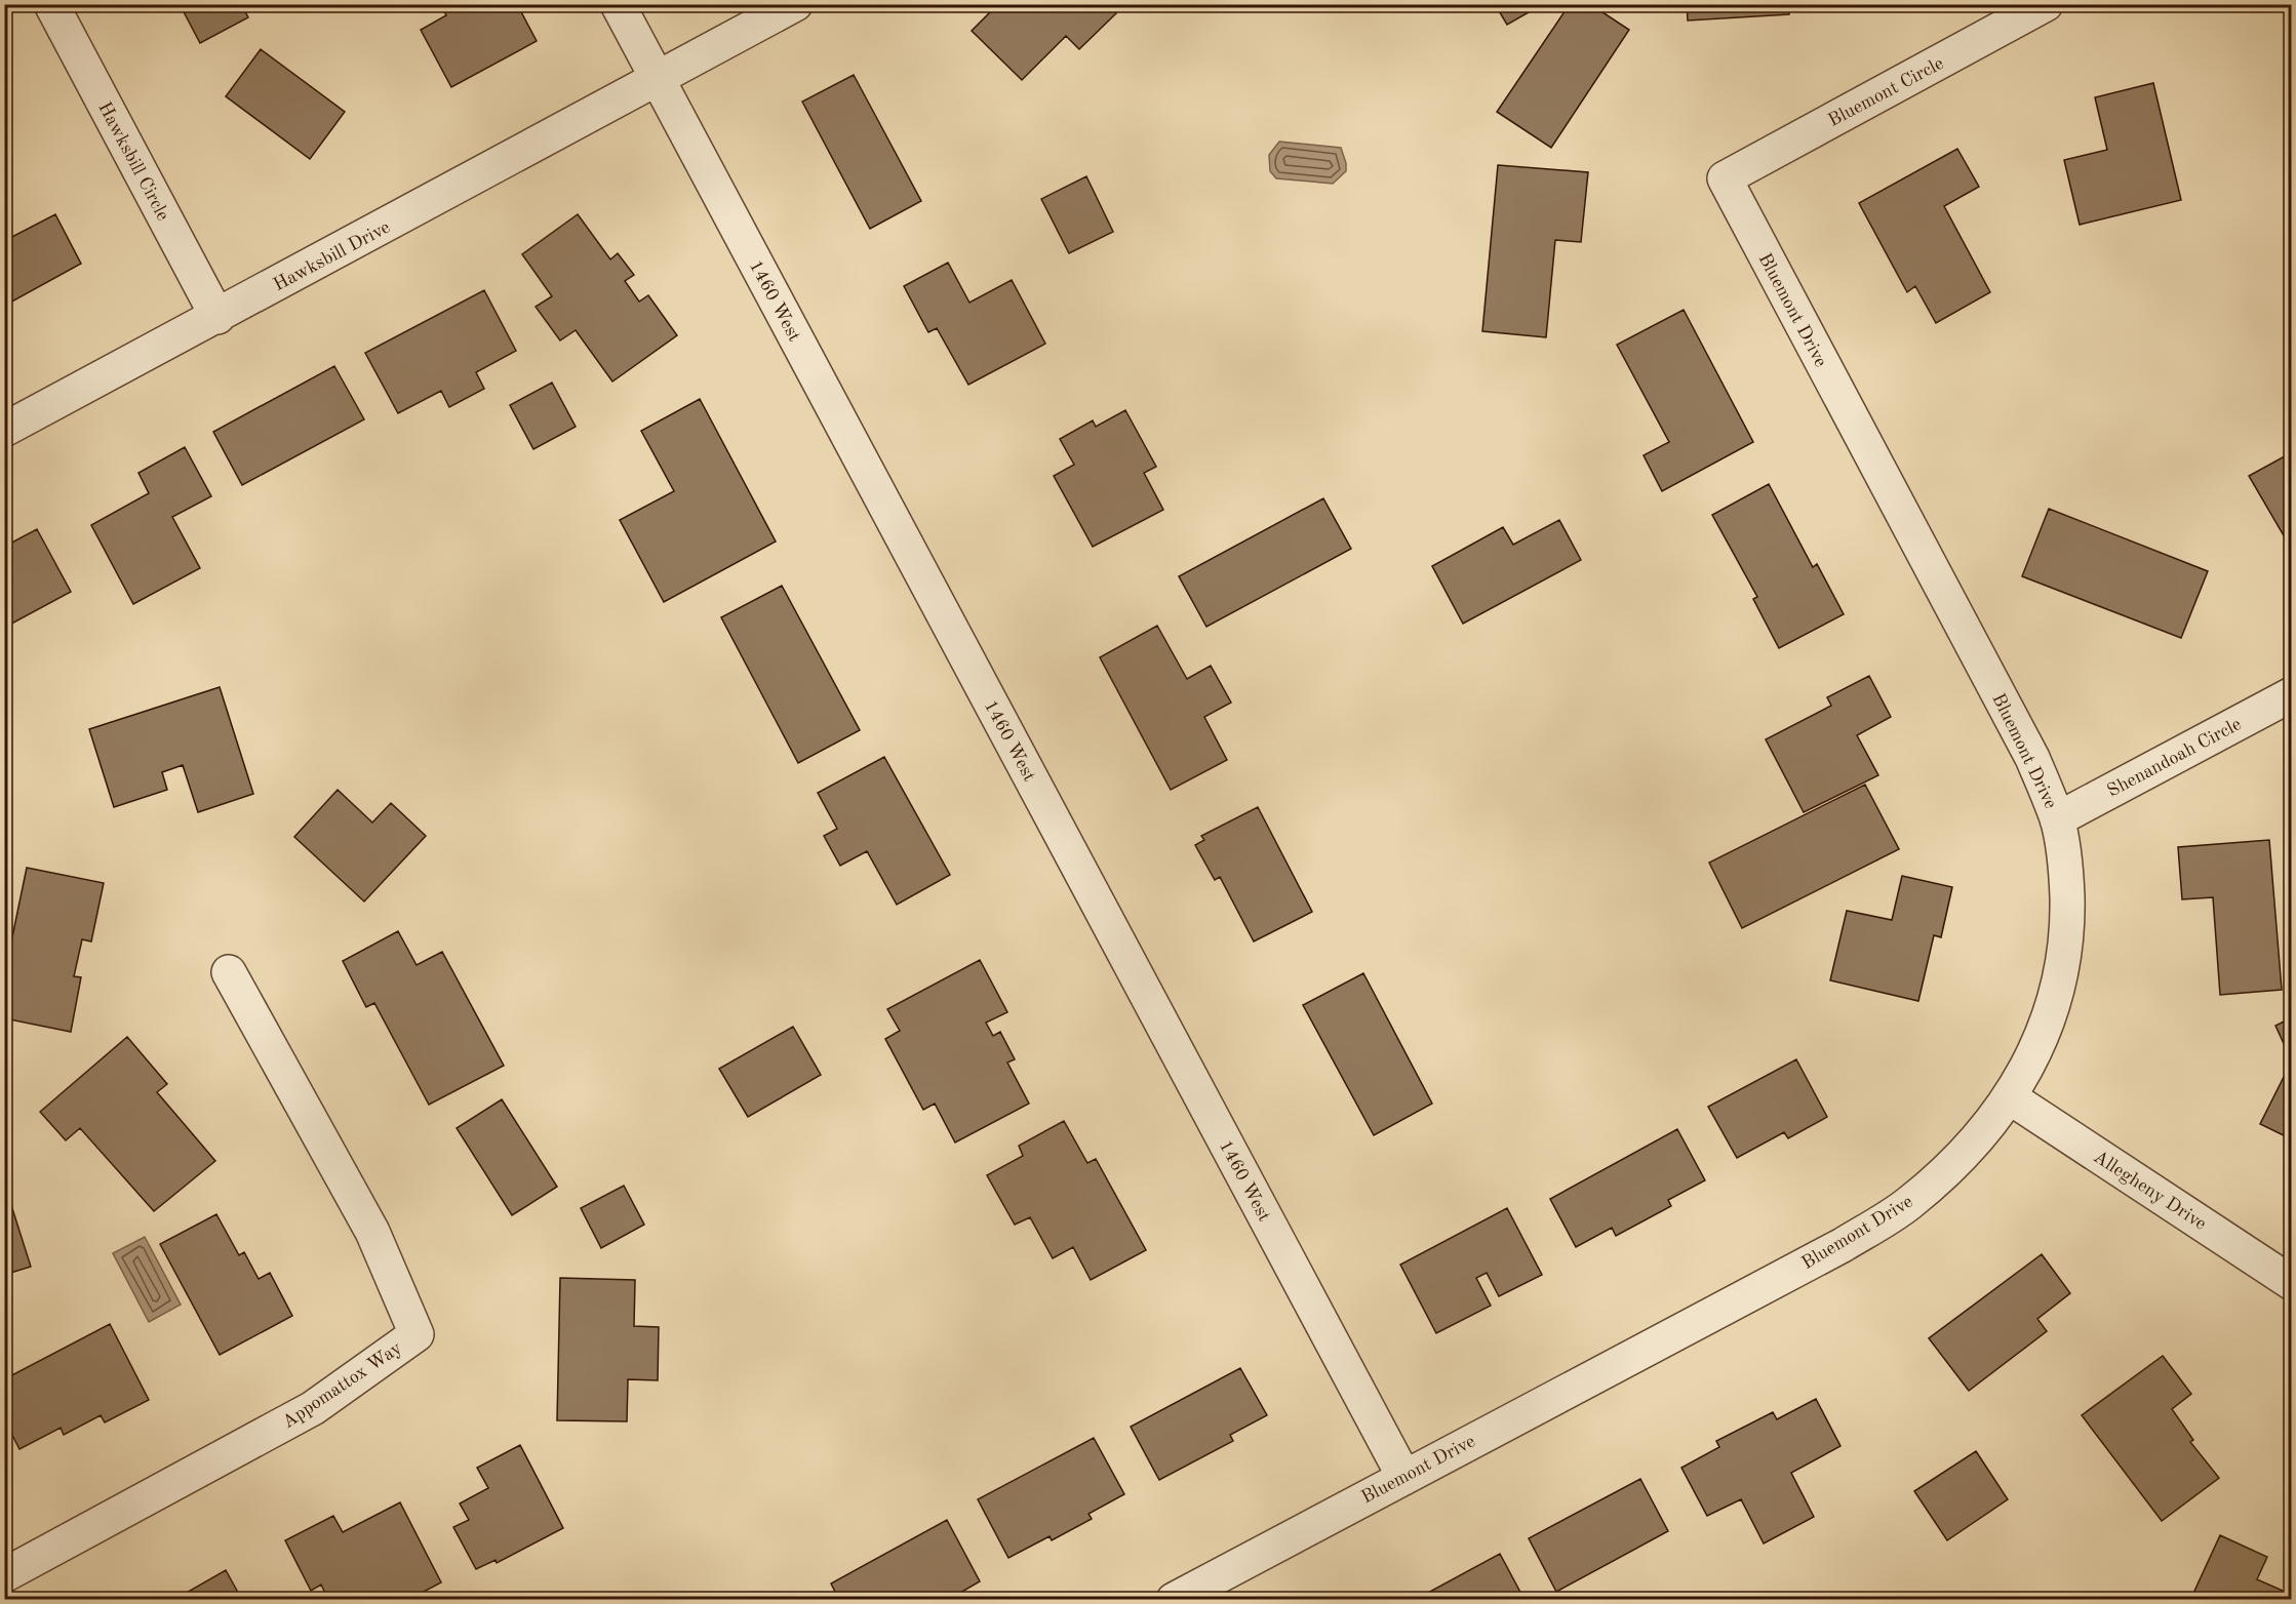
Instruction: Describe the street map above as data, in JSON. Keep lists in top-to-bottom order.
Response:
{
  "streets": {
    "street": [
      "Bluemont Circle",
      "Hawksbill Circle",
      "Hawksbill Drive",
      "1460 West",
      "Bluemont Drive",
      "Shenandoah Circle",
      "Allegheny Drive",
      "Appomattox Way"
    ]
  },
  "crossings": [
    ["Bluemont Circle", "Bluemont Drive"],
    ["Hawksbill Circle", "Hawksbill Drive"],
    ["Hawksbill Drive", "1460 West"],
    ["1460 West", "Bluemont Drive"],
    ["Bluemont Drive", "Shenandoah Circle"],
    ["Bluemont Drive", "Allegheny Drive"]
  ]
}
